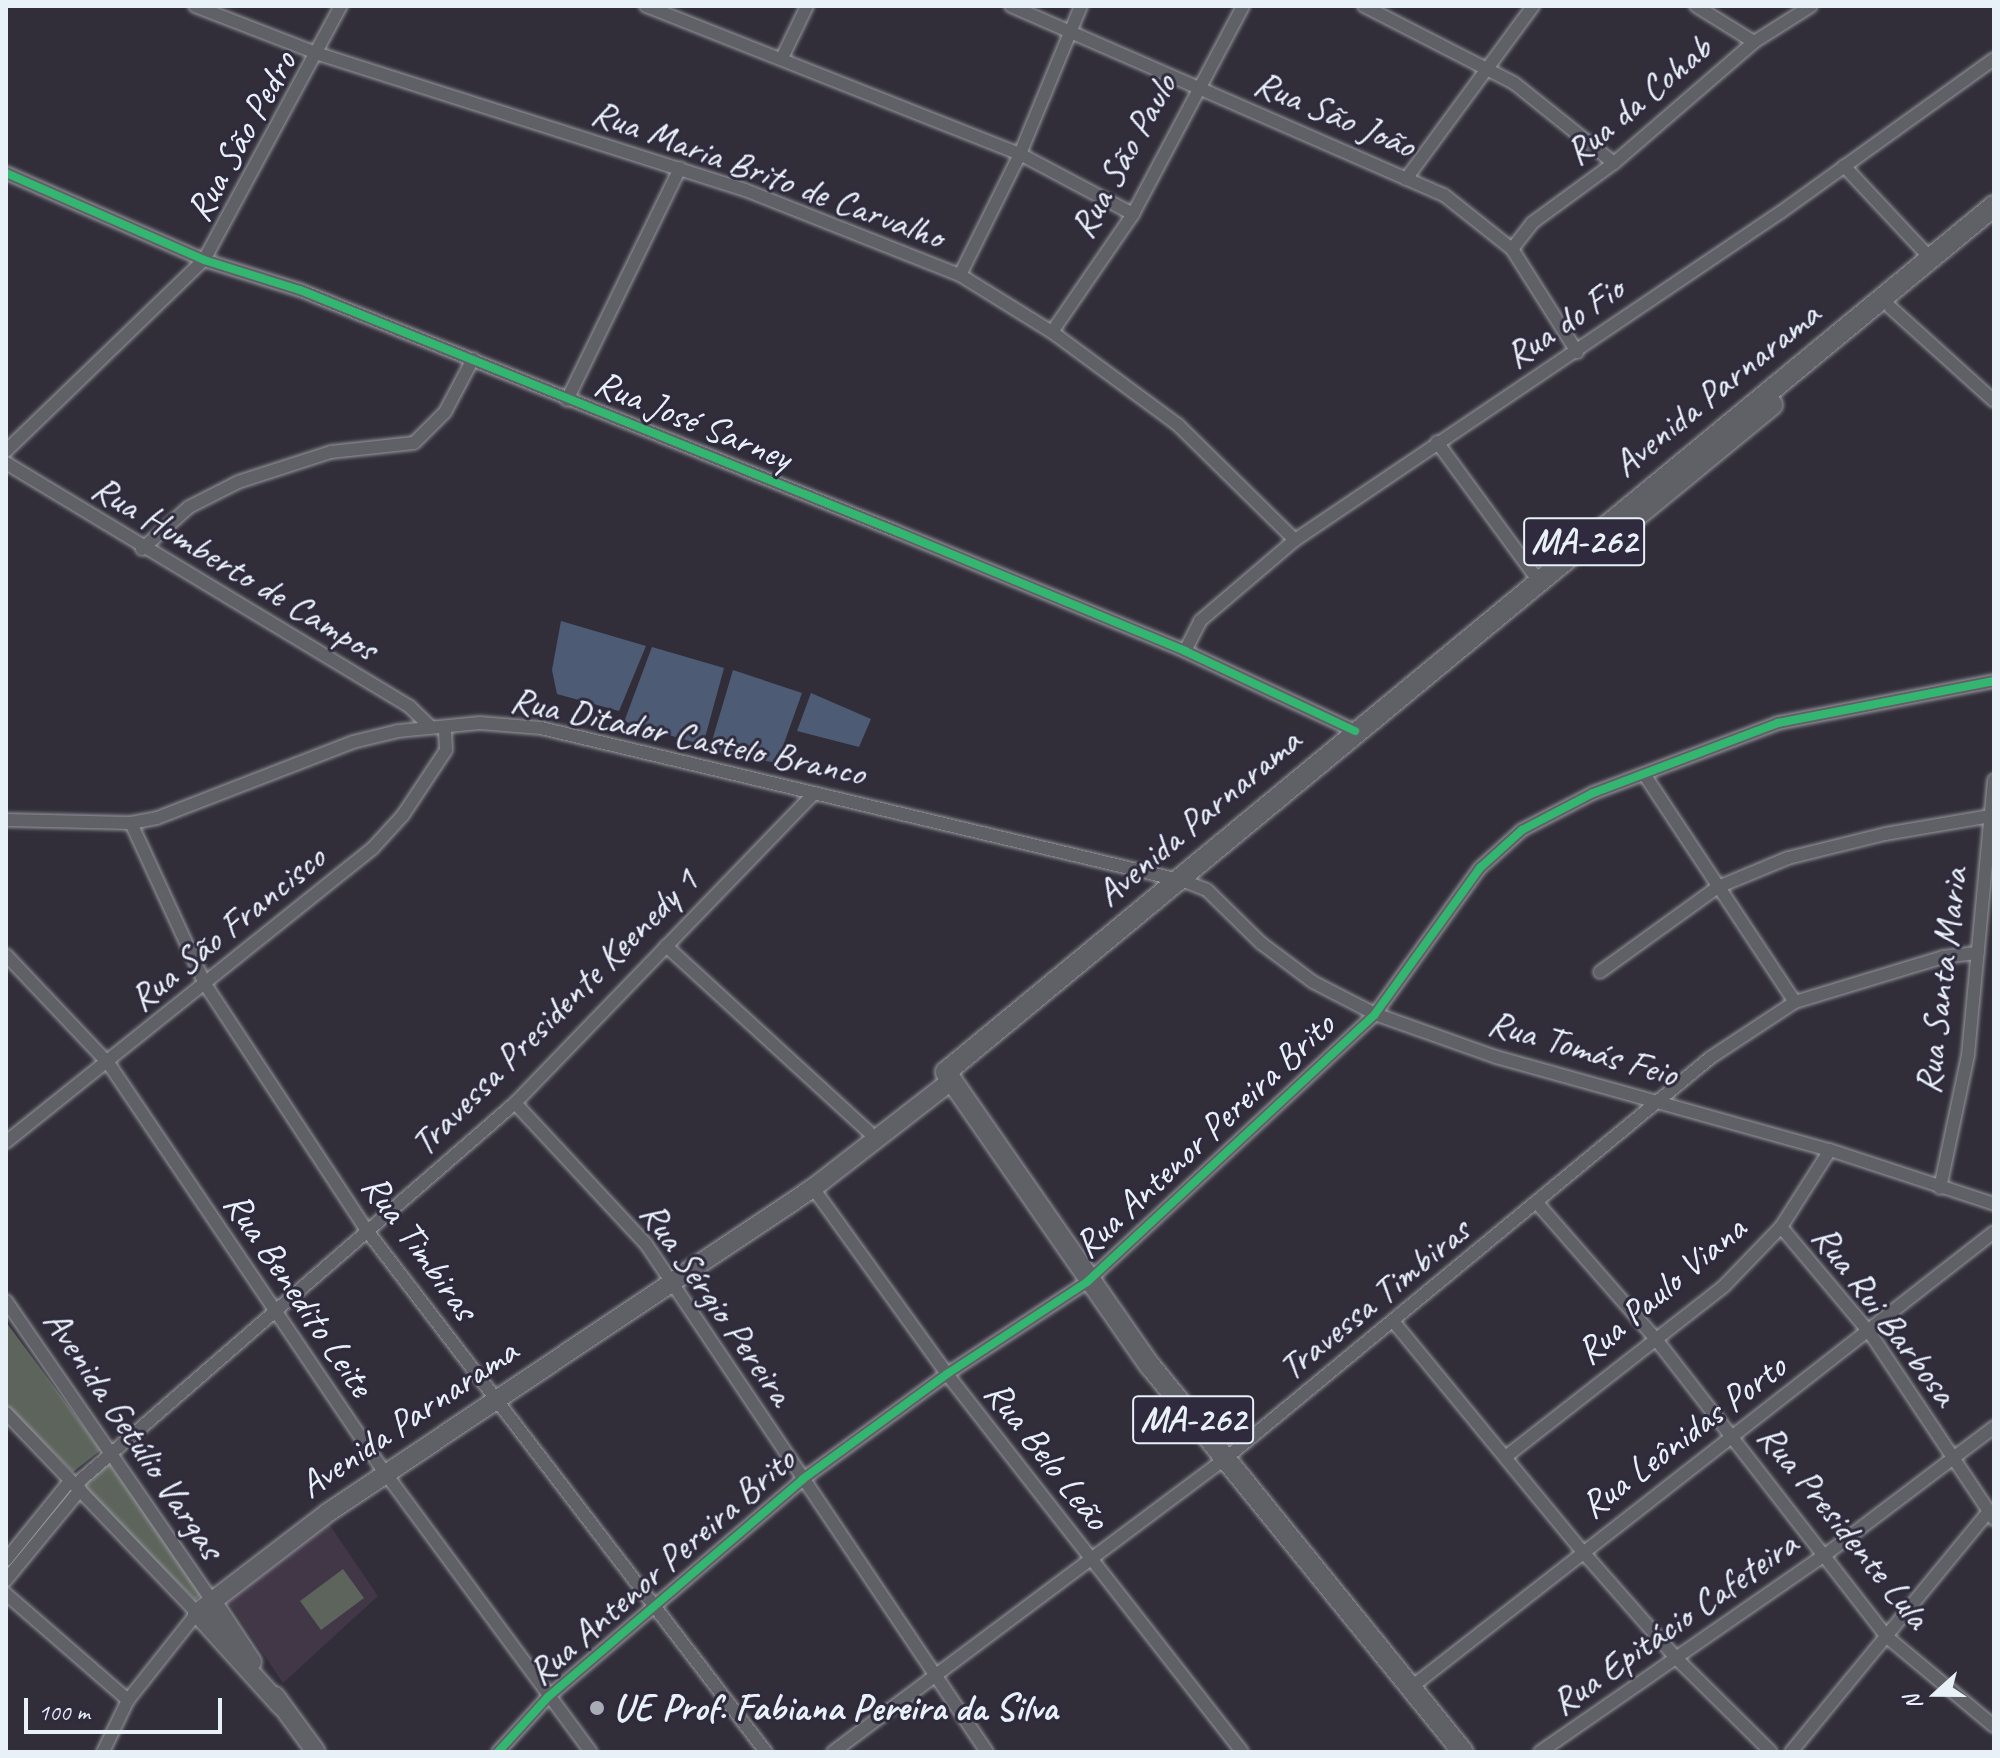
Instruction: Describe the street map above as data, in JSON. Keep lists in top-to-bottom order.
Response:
{
  "streets": {
    "main road": ["Avenida Parnarama", "MA-262"],
    "street": [
      "Rua da Cohab",
      "Rua São João",
      "Rua São Pedro",
      "Rua São Paulo",
      "Rua Maria Brito de Carvalho",
      "Rua do Fio",
      "Rua José Sarney",
      "Rua Humberto de Campos",
      "Rua Ditador Castelo Branco",
      "Rua São Francisco",
      "Rua Santa Maria",
      "Travessa Presidente Keenedy 1",
      "Rua Tomás Feio",
      "Rua Antenor Pereira Brito",
      "Rua Timbiras",
      "Rua Paulo Viana",
      "Rua Benedito Leite",
      "Travessa Timbiras",
      "Rua Sérgio Pereira",
      "Rua Rui Barbosa",
      "Avenida Getúlio Vargas",
      "Rua Leônidas Porto",
      "Rua Belo Leão",
      "Rua Presidente Lula",
      "Rua Epitácio Cafeteira"
    ]
  },
  "crossings": [
    ["Rua da Cohab", "Rua São João"],
    ["Rua São João", "Rua São Paulo"],
    ["Rua São João", "Rua do Fio"],
    ["Rua São Pedro", "Rua Maria Brito de Carvalho"],
    ["Rua São Pedro", "Rua José Sarney"],
    ["Rua São Paulo", "Rua Maria Brito de Carvalho"],
    ["Rua Maria Brito de Carvalho", "Rua do Fio"],
    ["Rua do Fio", "Rua José Sarney"],
    ["Avenida Parnarama", "Rua José Sarney"],
    ["Avenida Parnarama", "MA-262"],
    ["Avenida Parnarama", "Rua Ditador Castelo Branco"],
    ["Avenida Parnarama", "Rua Tomás Feio"],
    ["Avenida Parnarama", "Rua Timbiras"],
    ["Avenida Parnarama", "Rua Benedito Leite"],
    ["Avenida Parnarama", "Rua Sérgio Pereira"],
    ["Avenida Parnarama", "Avenida Getúlio Vargas"],
    ["Avenida Parnarama", "Rua Belo Leão"],
    ["MA-262", "Rua Antenor Pereira Brito"],
    ["MA-262", "Travessa Timbiras"],
    ["MA-262", "Rua Leônidas Porto"],
    ["Rua Humberto de Campos", "Rua Ditador Castelo Branco"],
    ["Rua Ditador Castelo Branco", "Rua São Francisco"],
    ["Rua Ditador Castelo Branco", "Travessa Presidente Keenedy 1"],
    ["Rua Ditador Castelo Branco", "Rua Tomás Feio"],
    ["Rua Ditador Castelo Branco", "Rua Timbiras"],
    ["Rua São Francisco", "Rua Timbiras"],
    ["Rua São Francisco", "Rua Benedito Leite"],
    ["Rua Santa Maria", "Rua Tomás Feio"],
    ["Rua Santa Maria", "Travessa Timbiras"],
    ["Travessa Presidente Keenedy 1", "Rua Timbiras"],
    ["Travessa Presidente Keenedy 1", "Rua Benedito Leite"],
    ["Travessa Presidente Keenedy 1", "Rua Sérgio Pereira"],
    ["Travessa Presidente Keenedy 1", "Avenida Getúlio Vargas"],
    ["Rua Tomás Feio", "Rua Antenor Pereira Brito"],
    ["Rua Tomás Feio", "Rua Paulo Viana"],
    ["Rua Tomás Feio", "Travessa Timbiras"],
    ["Rua Antenor Pereira Brito", "Rua Timbiras"],
    ["Rua Antenor Pereira Brito", "Rua Benedito Leite"],
    ["Rua Antenor Pereira Brito", "Rua Sérgio Pereira"],
    ["Rua Antenor Pereira Brito", "Rua Belo Leão"],
    ["Rua Paulo Viana", "Rua Rui Barbosa"],
    ["Rua Paulo Viana", "Rua Presidente Lula"],
    ["Travessa Timbiras", "Rua Sérgio Pereira"],
    ["Travessa Timbiras", "Rua Belo Leão"],
    ["Travessa Timbiras", "Rua Presidente Lula"],
    ["Rua Rui Barbosa", "Rua Leônidas Porto"],
    ["Rua Rui Barbosa", "Rua Epitácio Cafeteira"],
    ["Rua Leônidas Porto", "Rua Presidente Lula"],
    ["Rua Presidente Lula", "Rua Epitácio Cafeteira"]
  ],
  "places": ["UE Prof. Fabiana Pereira da Silva"],
  "scale_bar": "100 m",
  "north": "left"
}
